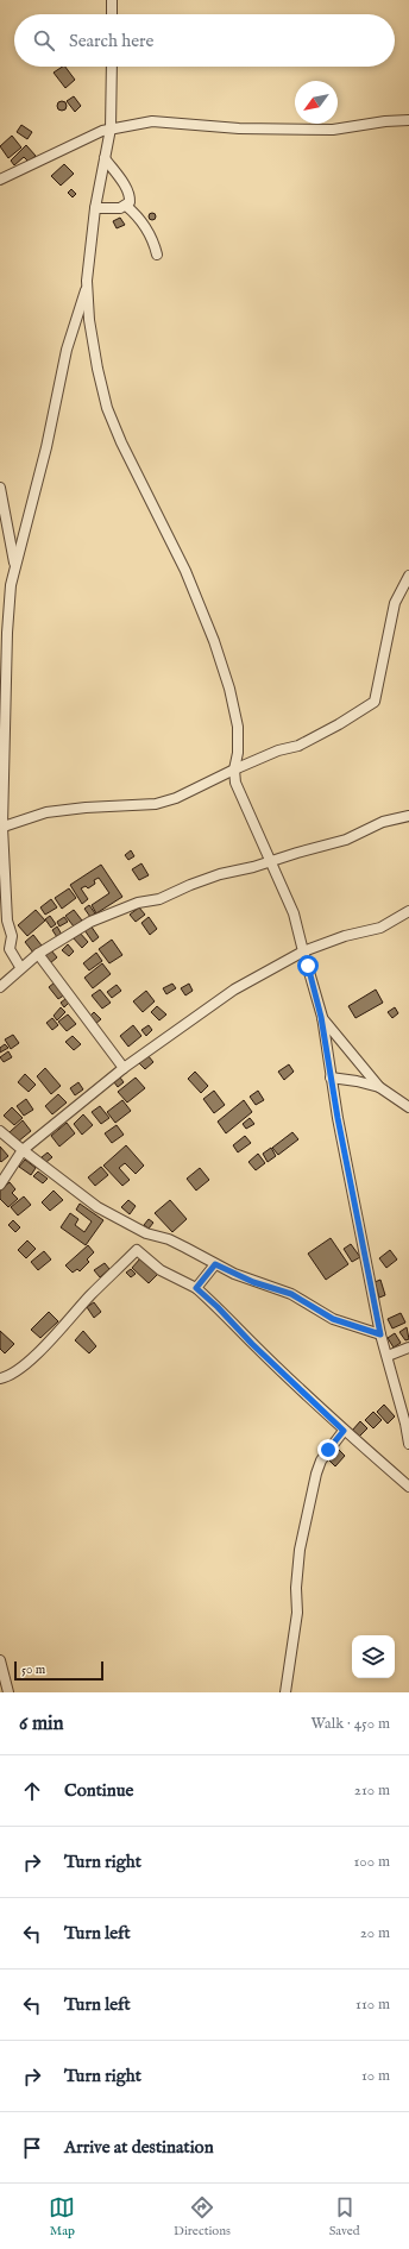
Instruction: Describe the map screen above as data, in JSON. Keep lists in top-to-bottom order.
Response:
{
  "scale_bar": "50 m",
  "north": "bottom left",
  "page": {
    "search": "Search here",
    "scale": "50 m",
    "heading": ["6 min", "Walk · 450 m"],
    "list": [
      ["Continue", "210 m"],
      ["Turn right", "100 m"],
      ["Turn left", "20 m"],
      ["Turn left", "110 m"],
      ["Turn right", "10 m"],
      "Arrive at destination"
    ],
    "nav": ["Map", "Directions", "Saved"]
  }
}
